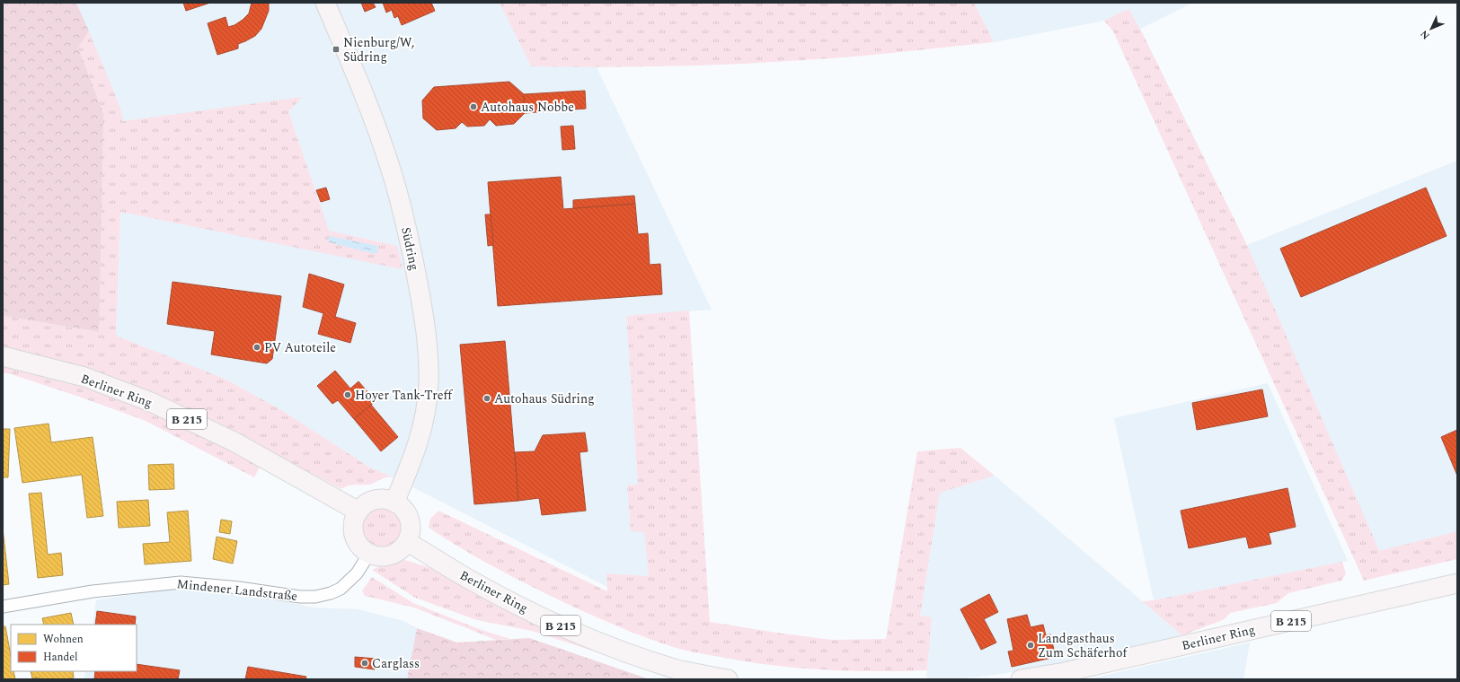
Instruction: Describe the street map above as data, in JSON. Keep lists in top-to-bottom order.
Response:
{
  "streets": {
    "main road": ["Südring", "Berliner Ring", "B 215"],
    "street": ["Mindener Landstraße"]
  },
  "crossings": [
    ["Südring", "Berliner Ring"],
    ["Südring", "Mindener Landstraße"],
    ["Berliner Ring", "Mindener Landstraße"]
  ],
  "places": {
    "transit": ["Nienburg/W, Südring"],
    "other": [
      "Autohaus Nobbe",
      "PV Autoteile",
      "Hoyer Tank-Treff",
      "Autohaus Südring",
      "Landgasthaus Zum Schäferhof",
      "Carglass"
    ]
  },
  "legend": ["Wohnen", "Handel"],
  "north": "bottom left"
}
